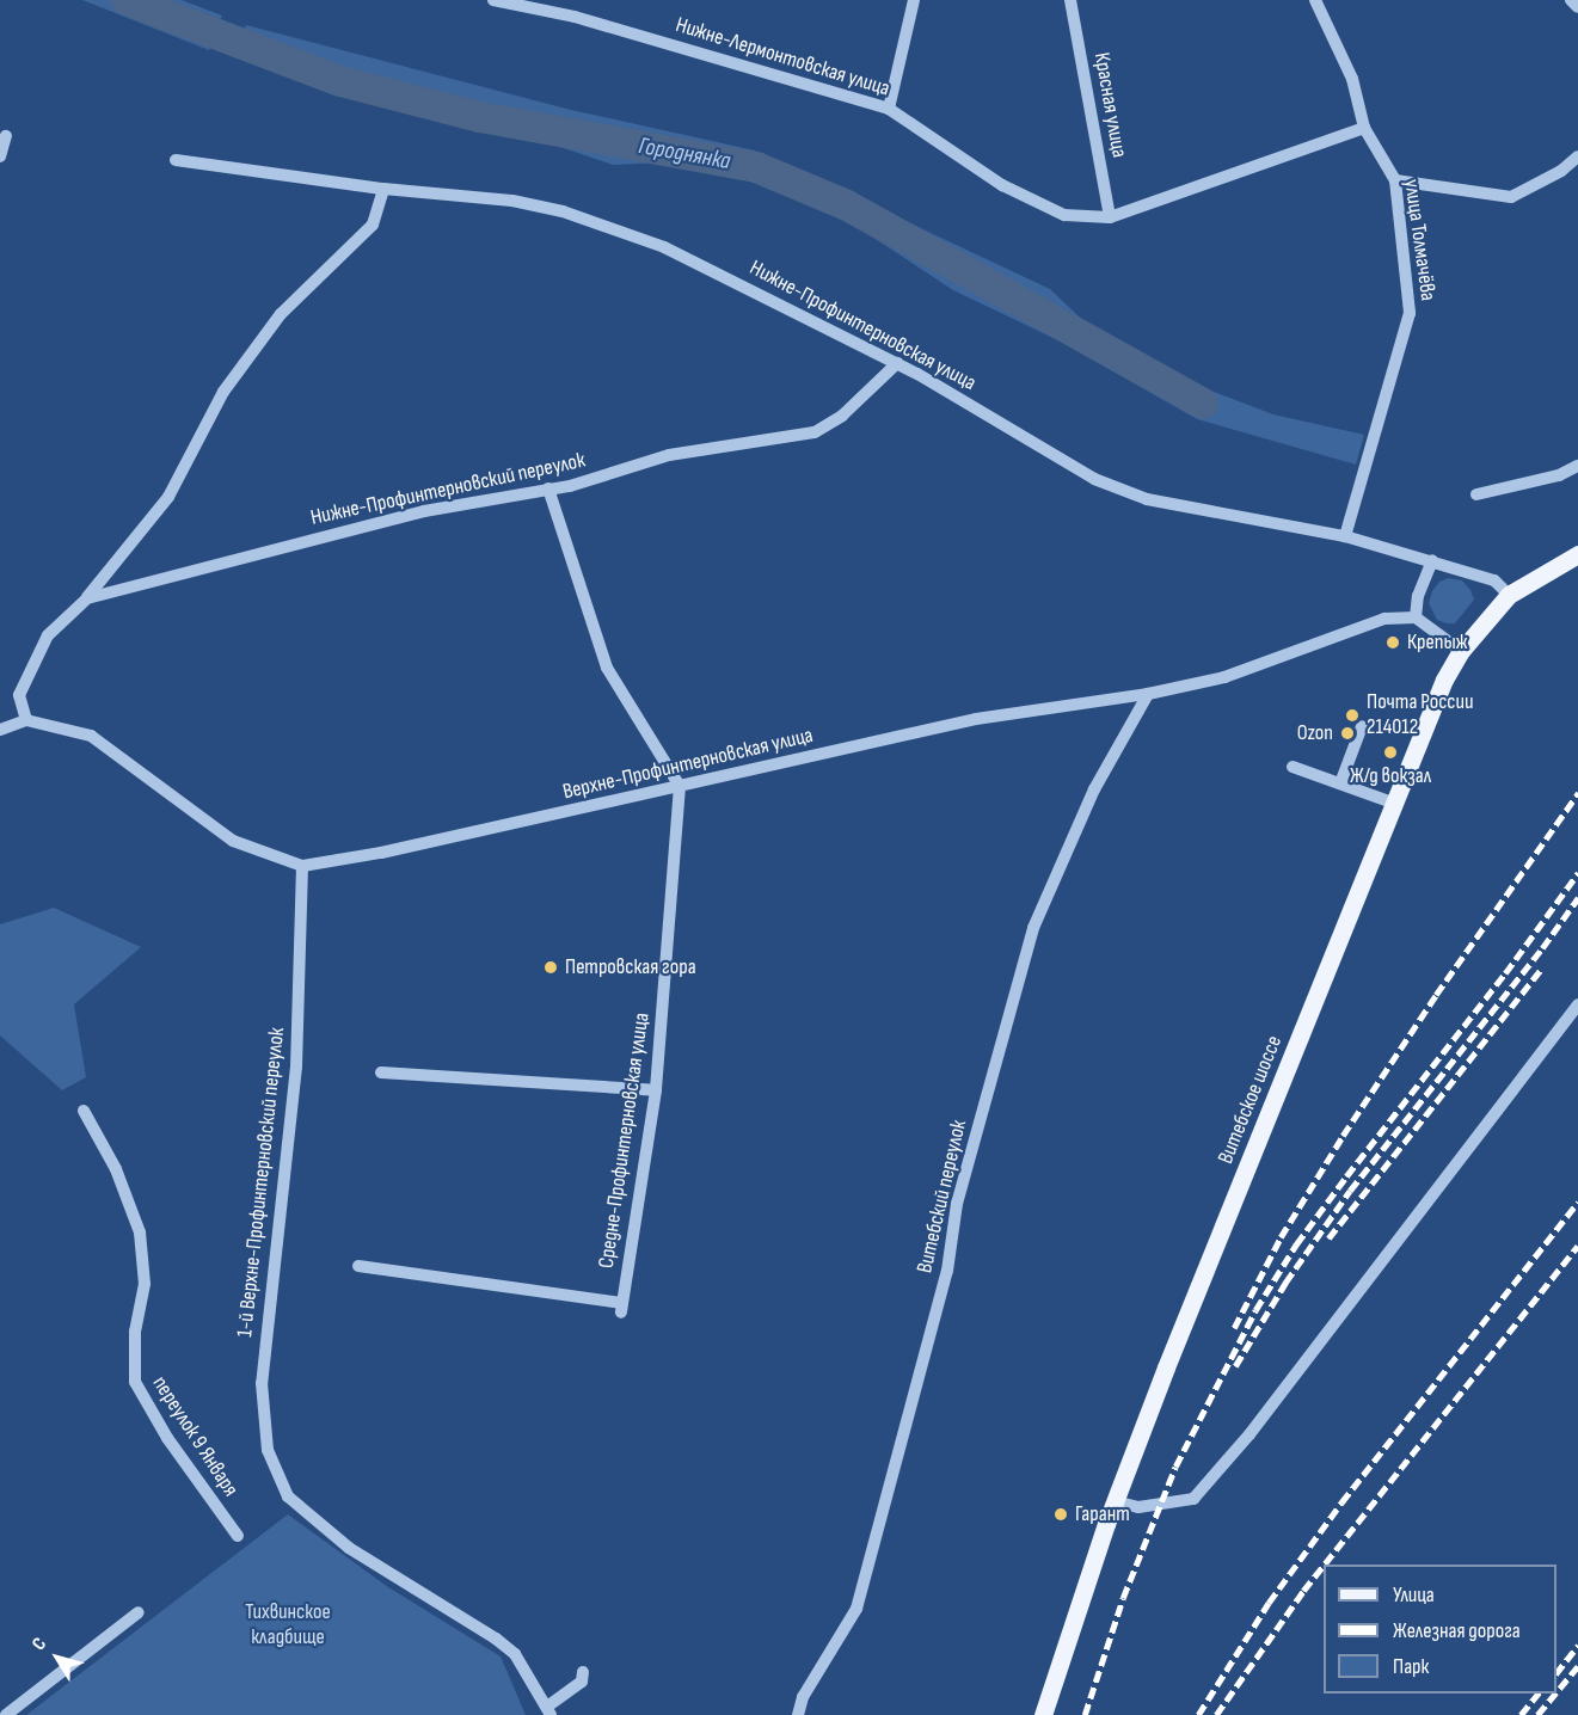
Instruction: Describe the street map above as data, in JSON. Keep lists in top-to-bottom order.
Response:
{
  "streets": {
    "main road": ["Витебское шоссе"],
    "street": [
      "Нижне-Лермонтовская улица",
      "Красная улица",
      "улица Толмачёва",
      "Нижне-Профинтерновская улица",
      "Нижне-Профинтерновский переулок",
      "Верхне-Профинтерновская улица",
      "Средне-Профинтерновская улица",
      "1-й Верхне-Профинтерновский переулок",
      "Витебский переулок",
      "переулок 9 Января"
    ]
  },
  "crossings": [
    ["Нижне-Лермонтовская улица", "Красная улица"],
    ["Нижне-Лермонтовская улица", "улица Толмачёва"],
    ["улица Толмачёва", "Нижне-Профинтерновская улица"],
    ["Нижне-Профинтерновская улица", "Нижне-Профинтерновский переулок"],
    ["Нижне-Профинтерновская улица", "Витебское шоссе"],
    ["Нижне-Профинтерновский переулок", "Верхне-Профинтерновская улица"],
    ["Верхне-Профинтерновская улица", "Средне-Профинтерновская улица"],
    ["Верхне-Профинтерновская улица", "1-й Верхне-Профинтерновский переулок"],
    ["Верхне-Профинтерновская улица", "Витебский переулок"]
  ],
  "water": ["Городнянка"],
  "parks": ["Тихвинское кладбище"],
  "places": [
    "Крепыж",
    "Почта России 214012",
    "Ozon",
    "Ж/д вокзал",
    "Петровская гора",
    "Гарант"
  ],
  "legend": ["Улица", "Железная дорога", "Парк"],
  "north": "top left"
}
